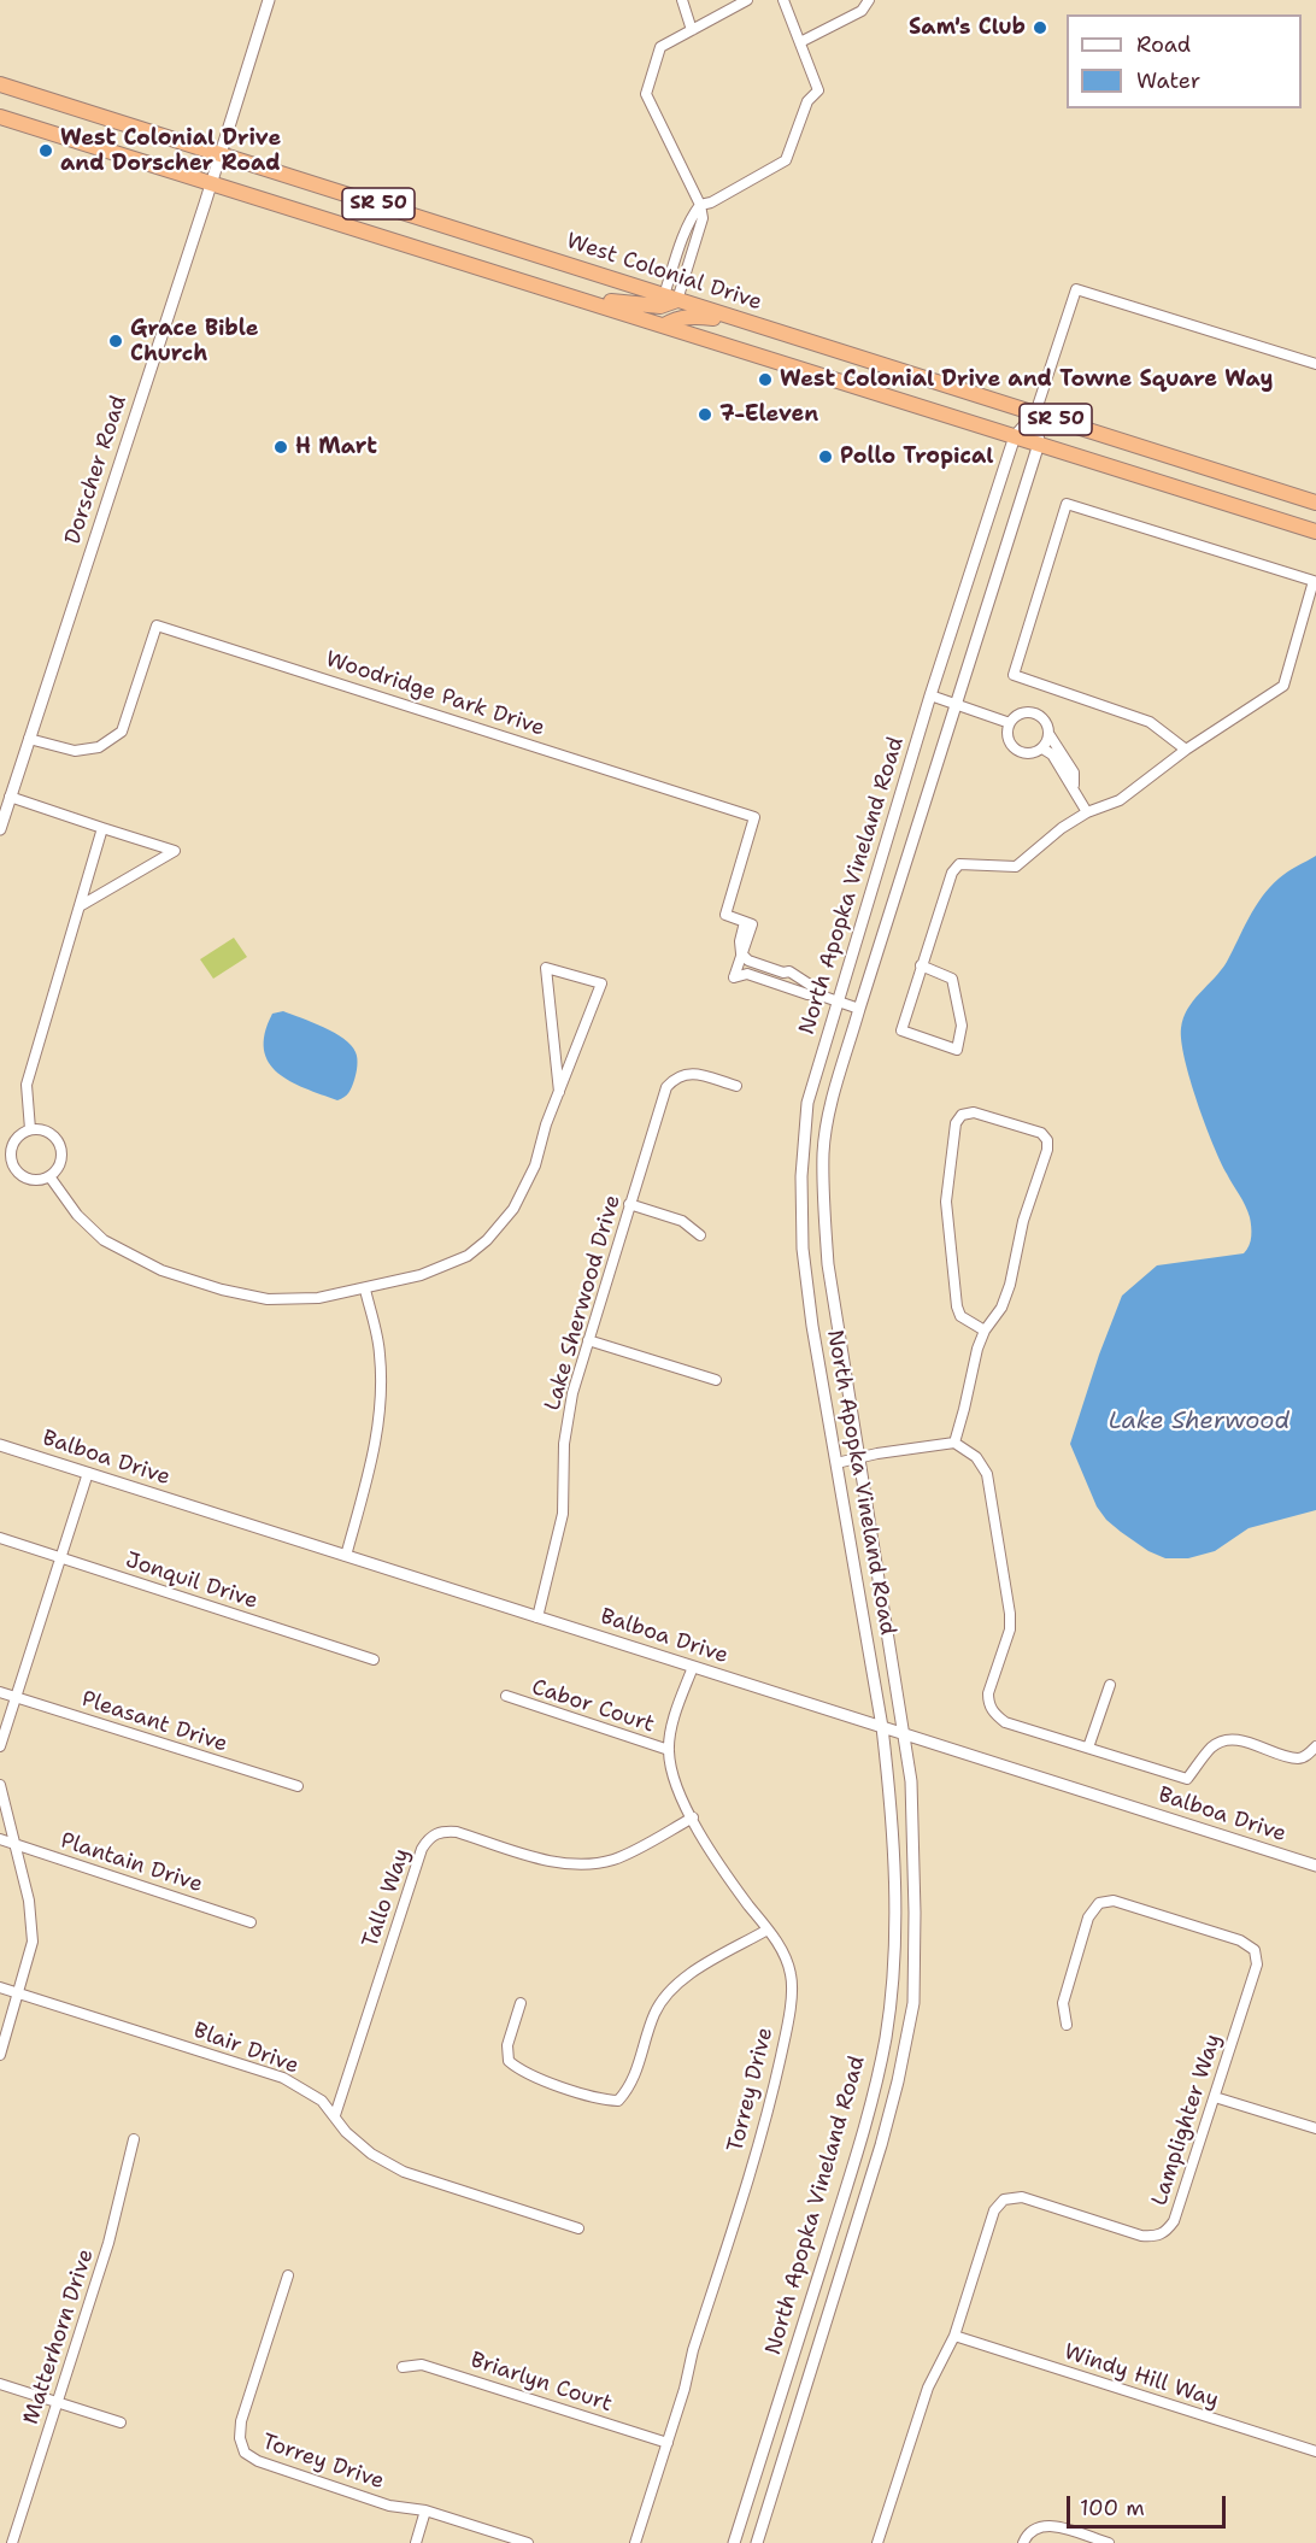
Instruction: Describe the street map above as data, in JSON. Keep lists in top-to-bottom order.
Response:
{
  "streets": {
    "highway": ["SR 50", "West Colonial Drive"],
    "street": [
      "Dorscher Road",
      "Woodridge Park Drive",
      "North Apopka Vineland Road",
      "Lake Sherwood Drive",
      "Balboa Drive",
      "Jonquil Drive",
      "Cabor Court",
      "Pleasant Drive",
      "Plantain Drive",
      "Tallo Way",
      "Blair Drive",
      "Torrey Drive",
      "Lamplighter Way",
      "Matterhorn Drive",
      "Windy Hill Way",
      "Briarlyn Court"
    ]
  },
  "crossings": [
    ["SR 50", "Dorscher Road"],
    ["SR 50", "North Apopka Vineland Road"],
    ["West Colonial Drive", "Dorscher Road"],
    ["Dorscher Road", "Woodridge Park Drive"],
    ["Woodridge Park Drive", "North Apopka Vineland Road"],
    ["North Apopka Vineland Road", "Balboa Drive"],
    ["Lake Sherwood Drive", "Balboa Drive"],
    ["Balboa Drive", "Torrey Drive"],
    ["Cabor Court", "Torrey Drive"],
    ["Tallo Way", "Blair Drive"],
    ["Tallo Way", "Torrey Drive"],
    ["Torrey Drive", "Briarlyn Court"],
    ["Lamplighter Way", "Windy Hill Way"]
  ],
  "water": ["Lake Sherwood"],
  "places": [
    "Sam's Club",
    "West Colonial Drive and Dorscher Road",
    "Grace Bible Church",
    "West Colonial Drive and Towne Square Way",
    "7-Eleven",
    "H Mart",
    "Pollo Tropical"
  ],
  "legend": ["Road", "Water"],
  "scale_bar": "100 m"
}
